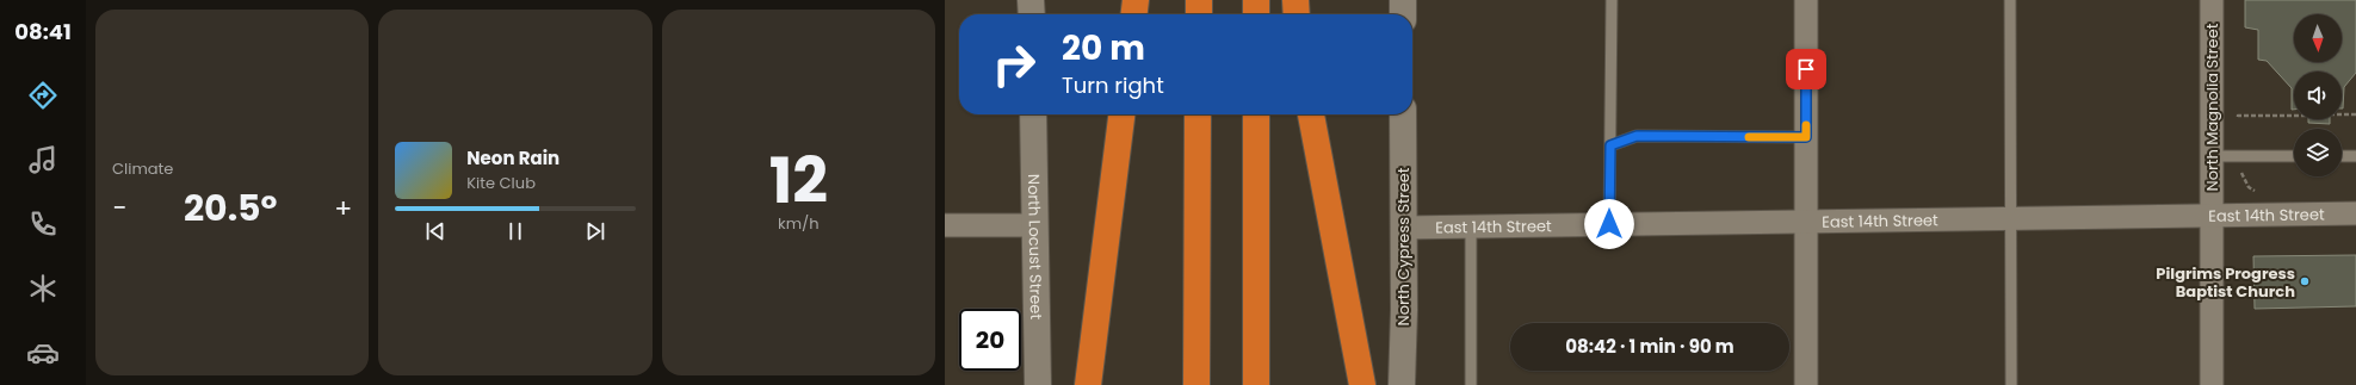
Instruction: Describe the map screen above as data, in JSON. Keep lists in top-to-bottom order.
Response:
{
  "streets": {
    "main road": ["North Locust Street", "North Cypress Street"],
    "street": ["North Magnolia Street", "East 14th Street"]
  },
  "crossings": [
    ["North Magnolia Street", "East 14th Street"],
    ["East 14th Street", "North Cypress Street"]
  ],
  "places": ["Pilgrims Progress Baptist Church"],
  "north": "bottom",
  "page": {
    "tabs": "08:41",
    "tile": [
      "Climate",
      ["12", "km/h"]
    ],
    "turn": ["20 m", "Turn right"],
    "song": ["Neon Rain", "Kite Club"],
    "heat": ["−", "20.5°", "+"],
    "limit": "20",
    "trip": "08:42 · 1 min · 90 m"
  }
}
